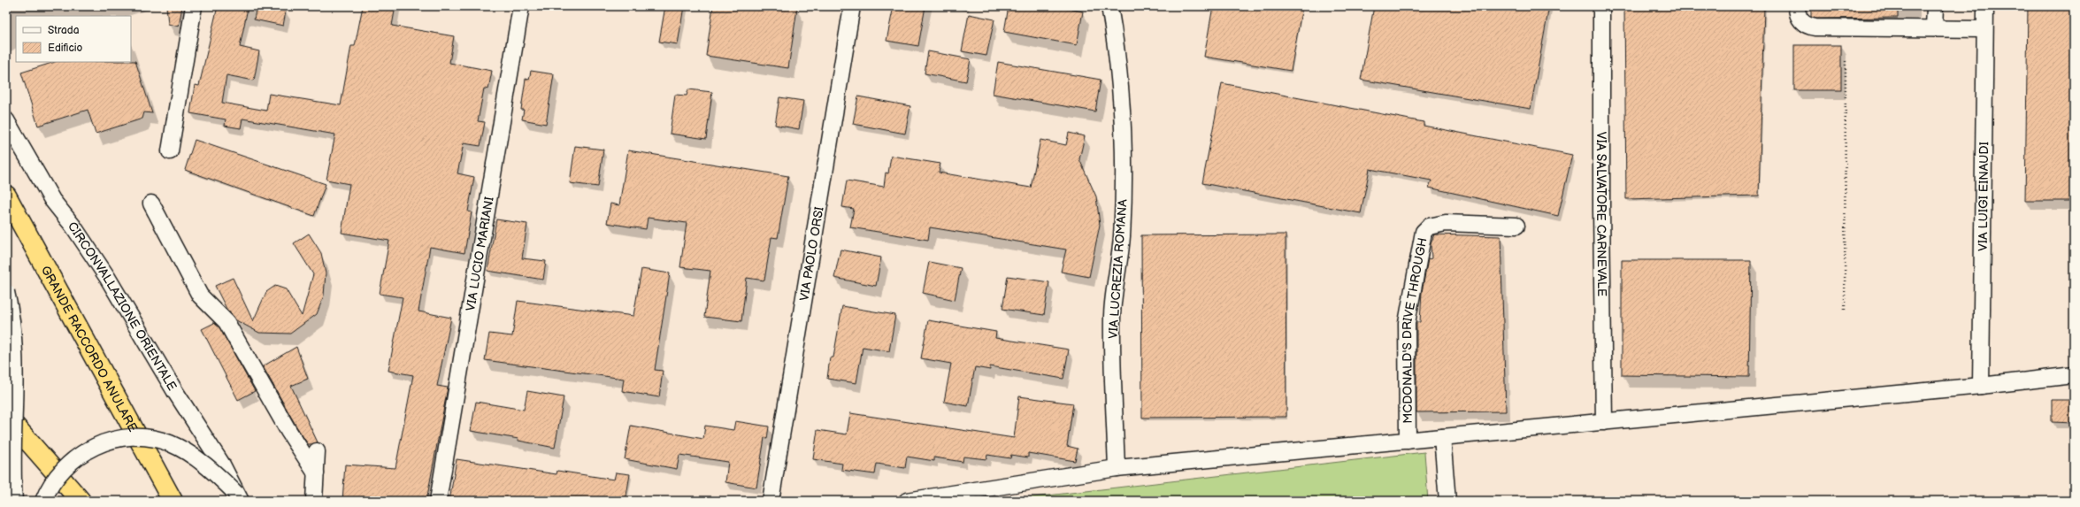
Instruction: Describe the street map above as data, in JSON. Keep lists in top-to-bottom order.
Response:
{
  "streets": {
    "highway": ["GRANDE RACCORDO ANULARE"],
    "street": [
      "VIA LUIGI EINAUDI",
      "VIA SALVATORE CARNEVALE",
      "VIA PAOLO ORSI",
      "VIA LUCIO MARIANI",
      "VIA LUCREZIA ROMANA",
      "CIRCONVALLAZIONE ORIENTALE",
      "MCDONALD'S DRIVE THROUGH"
    ]
  },
  "legend": ["Strada", "Edificio"]
}
